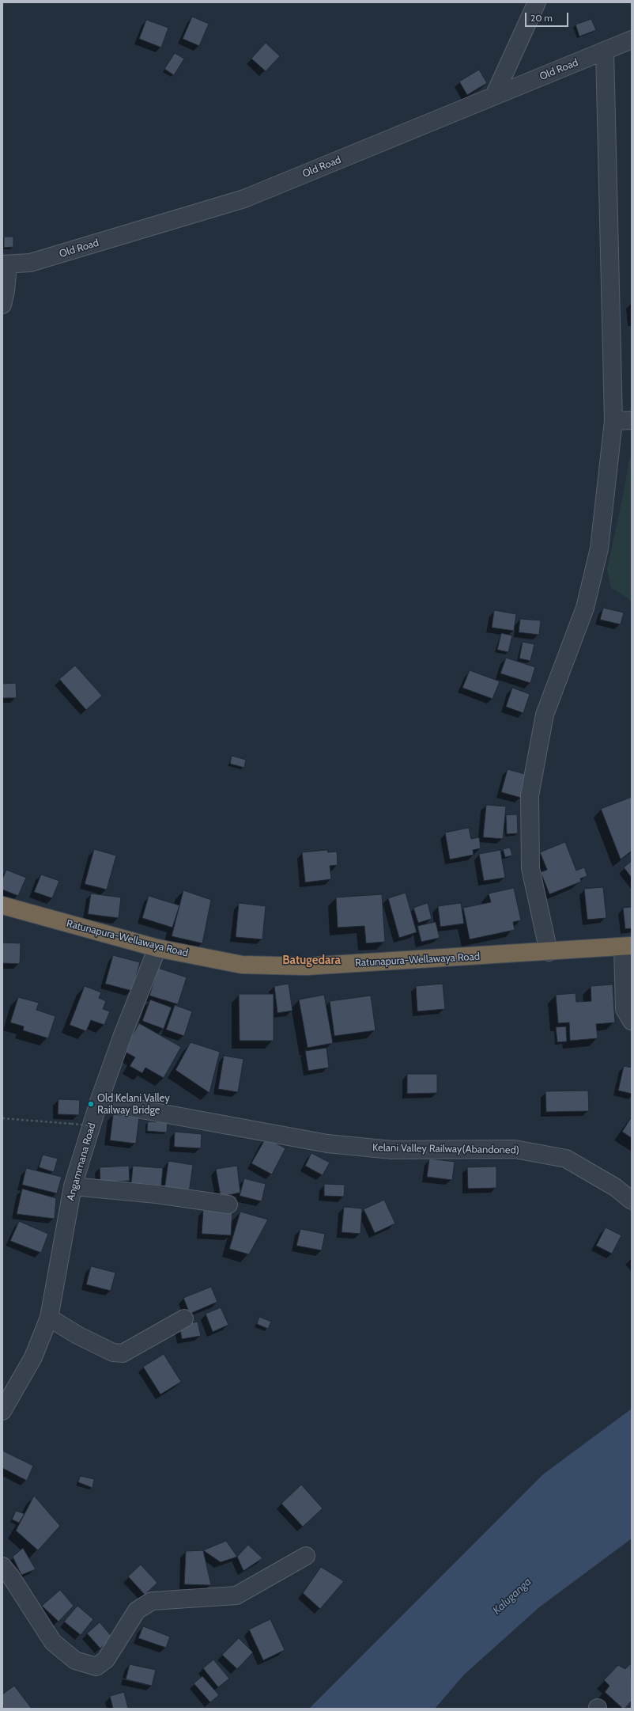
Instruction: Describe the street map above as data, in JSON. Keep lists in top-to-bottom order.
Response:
{
  "streets": {
    "highway": ["Ratunapura-Wellawaya Road"],
    "street": ["Old Road", "Kelani Valley Railway(Abandoned)", "Angammana Road"]
  },
  "crossings": [
    ["Ratunapura-Wellawaya Road", "Angammana Road"],
    ["Kelani Valley Railway(Abandoned)", "Angammana Road"]
  ],
  "districts": ["Batugedara"],
  "water": ["Kaluganga"],
  "places": ["Old Kelani Valley Railway Bridge"],
  "scale_bar": "20 m"
}
